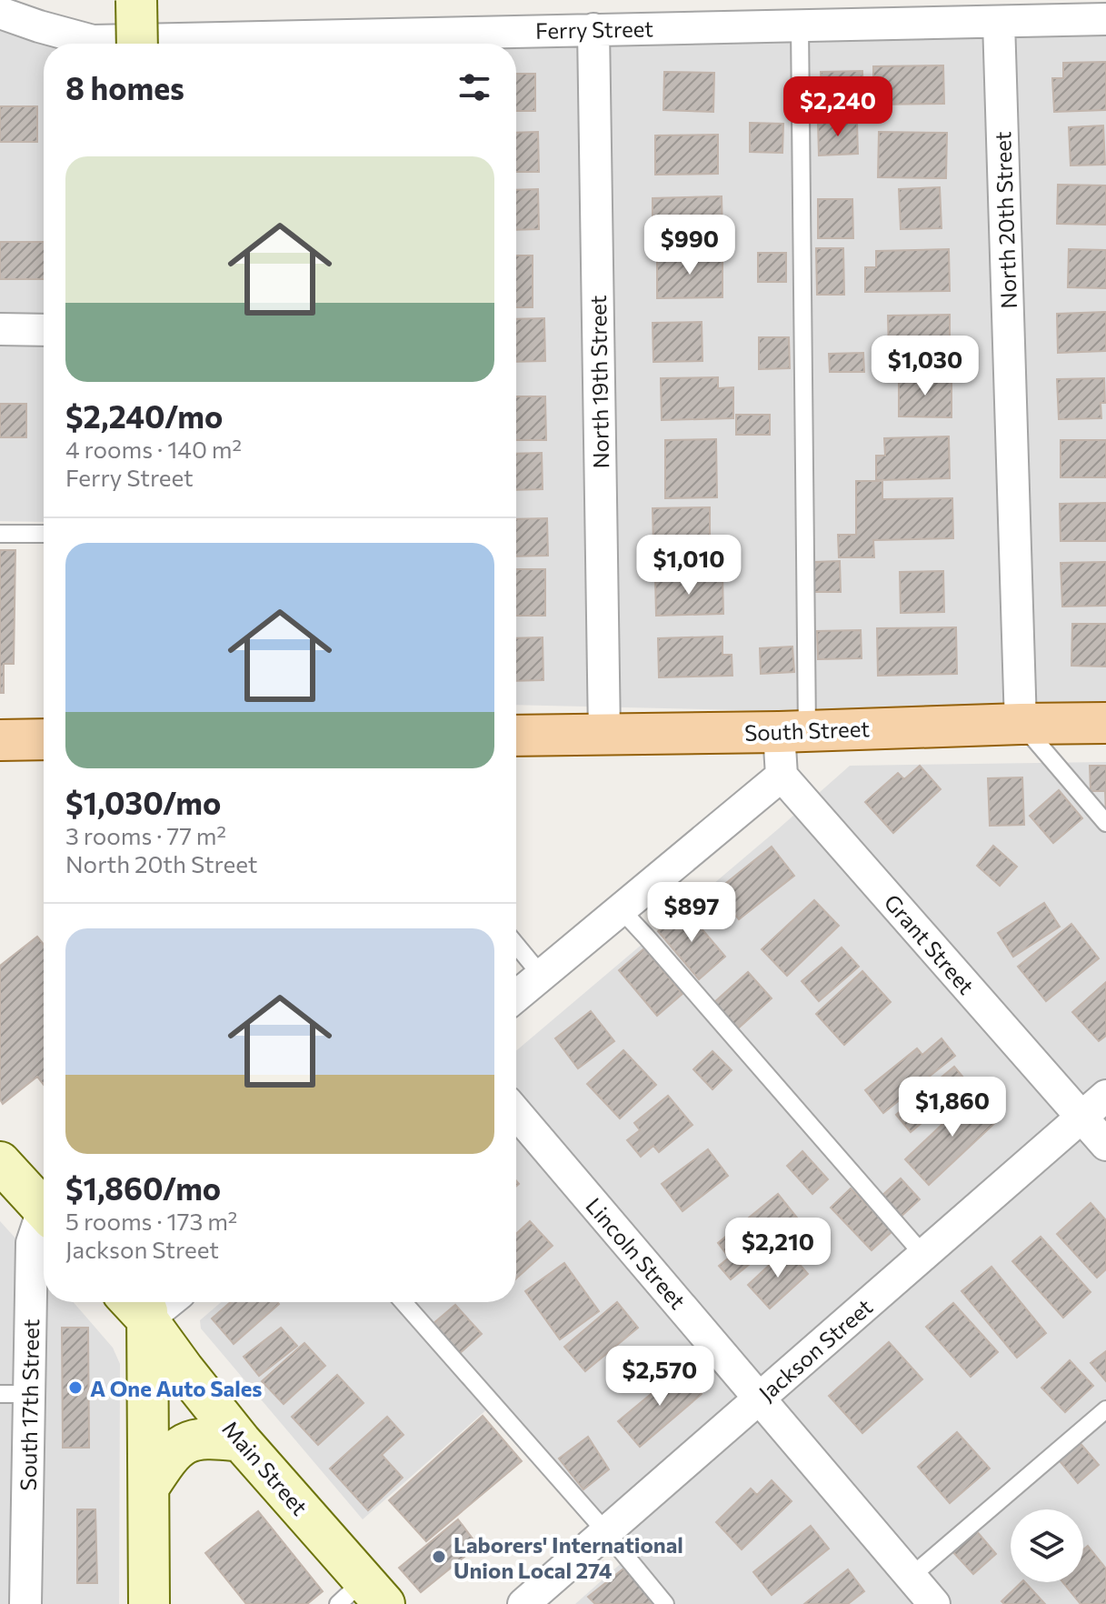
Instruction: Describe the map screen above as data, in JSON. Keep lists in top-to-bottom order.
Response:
{
  "streets": {
    "main road": ["South Street", "Main Street"],
    "street": [
      "Ferry Street",
      "North 20th Street",
      "North 19th Street",
      "Grant Street",
      "Lincoln Street",
      "Jackson Street",
      "South 17th Street"
    ]
  },
  "crossings": [
    ["Ferry Street", "North 20th Street"],
    ["Ferry Street", "North 19th Street"],
    ["North 20th Street", "South Street"],
    ["North 19th Street", "South Street"],
    ["Grant Street", "Jackson Street"],
    ["Lincoln Street", "Jackson Street"]
  ],
  "places": ["A One Auto Sales", "Laborers' International Union Local 274"],
  "page": {
    "heading": "8 homes",
    "price": [
      "$2,240",
      "$990",
      "$1,030",
      "$1,010",
      "$897",
      "$1,860",
      "$2,210",
      "$2,570"
    ],
    "list": [
      {
        "name": "$2,240/mo",
        "note": "4 rooms · 140 m² · Ferry Street"
      },
      {
        "name": "$1,030/mo",
        "note": "3 rooms · 77 m² · North 20th Street"
      },
      {
        "name": "$1,860/mo",
        "note": "5 rooms · 173 m² · Jackson Street"
      }
    ]
  }
}
